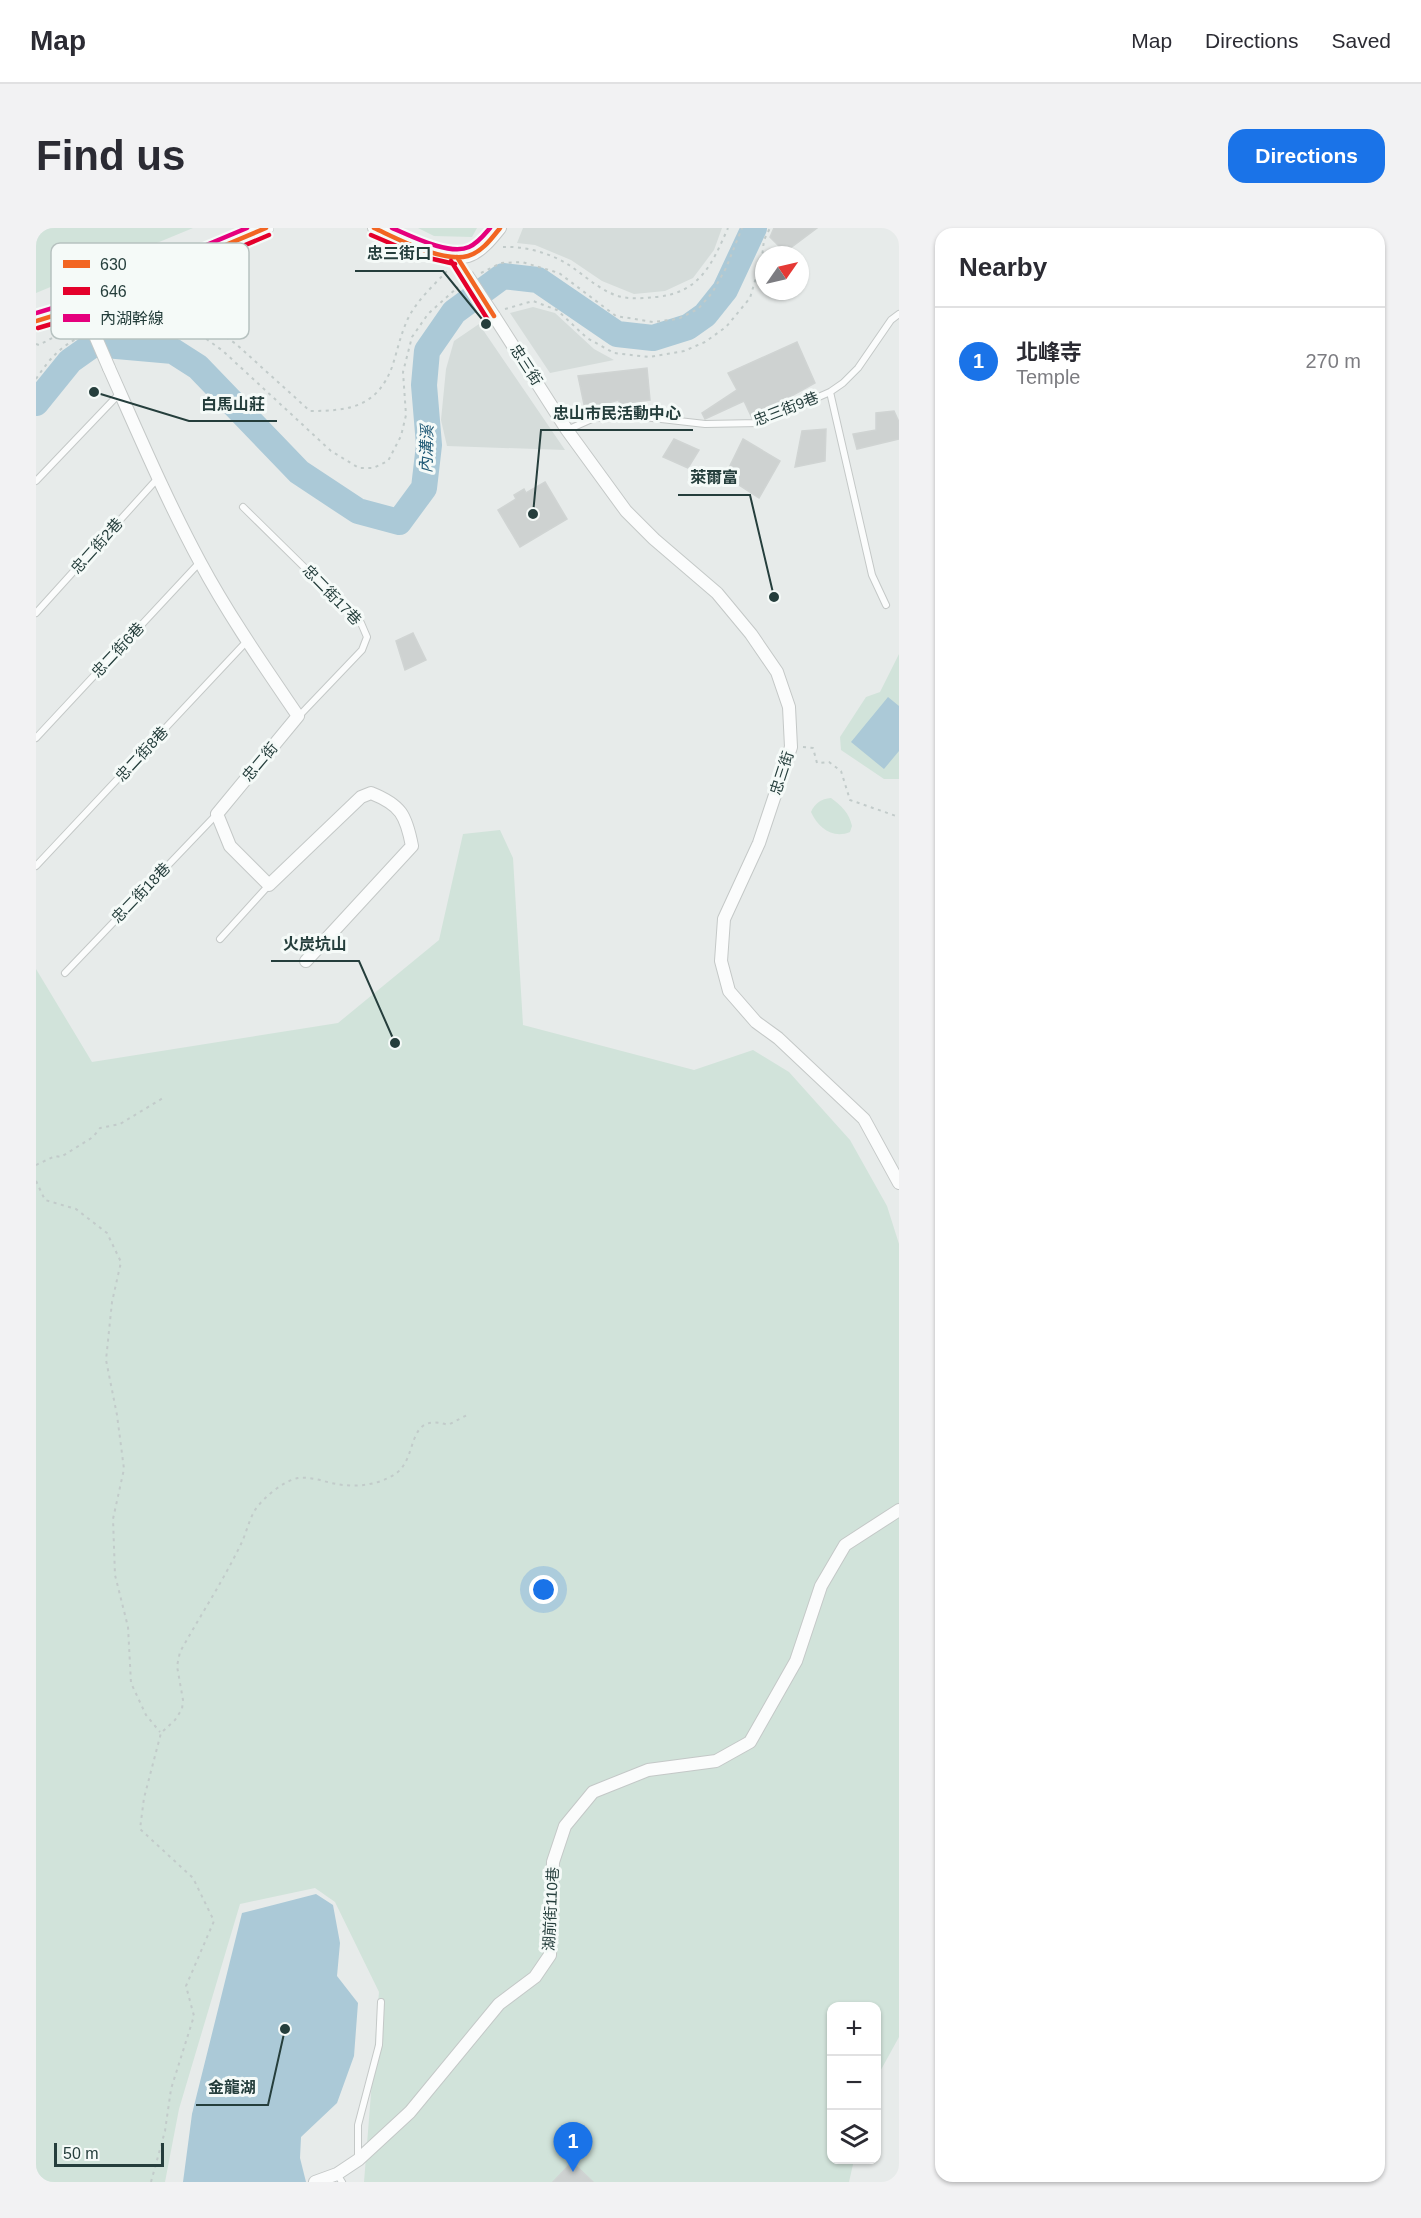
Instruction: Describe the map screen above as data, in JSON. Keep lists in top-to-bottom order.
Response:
{
  "streets": {
    "street": ["忠三街", "忠二街", "湖前街110巷"],
    "lane": [
      "忠三街9巷",
      "忠二街2巷",
      "忠二街17巷",
      "忠二街6巷",
      "忠二街8巷",
      "忠二街18巷"
    ]
  },
  "crossings": [
    ["忠三街", "忠三街9巷"],
    ["忠二街17巷", "忠二街"],
    ["忠二街", "忠二街18巷"]
  ],
  "water": ["內溝溪"],
  "places": [
    "忠三街口",
    "白馬山莊",
    "忠山市民活動中心",
    "萊爾富",
    "火炭坑山",
    "金龍湖"
  ],
  "lines": ["transit line 630", "transit line 內湖幹線", "transit line 646"],
  "legend": ["630", "646", "內湖幹線"],
  "scale_bar": "50 m",
  "north": "top right",
  "page": {
    "header": "Map",
    "nav": ["Map", "Directions", "Saved"],
    "buttons": "Directions",
    "title": "Find us",
    "heading": "Nearby",
    "list": [
      {
        "mark": "1",
        "name": "北峰寺",
        "note": "Temple",
        "value": "270 m"
      }
    ],
    "map_buttons": ["+", "−"],
    "pins": "1",
    "scale": "50 m"
  }
}
